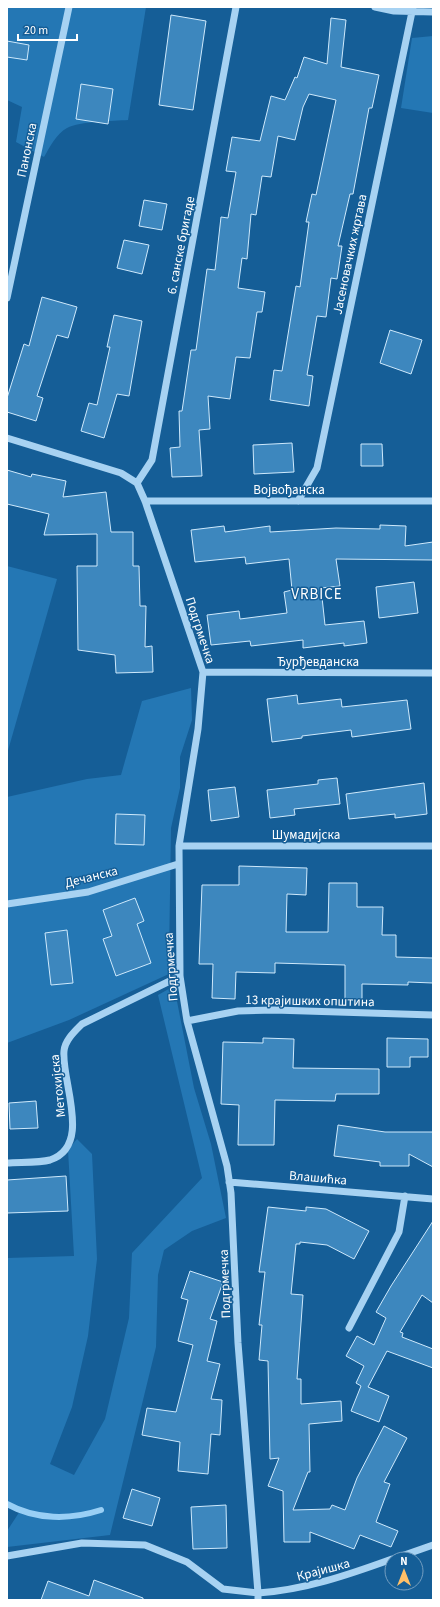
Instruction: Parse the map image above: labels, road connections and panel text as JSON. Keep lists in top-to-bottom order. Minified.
{"streets":{"street":["Панонска","6. санске бригаде","Јасеновачких жртава","Војвођанска","Подгрмечка","Ђурђевданска","Шумадијска","Дечанска","13 крајишких општина","Метохијска","Влашићка","Крајишка"]},"crossings":[["6. санске бригаде","Подгрмечка"],["Јасеновачких жртава","Војвођанска"],["Војвођанска","Подгрмечка"],["Подгрмечка","Ђурђевданска"],["Подгрмечка","Шумадијска"],["Подгрмечка","Дечанска"],["Подгрмечка","13 крајишких општина"],["Подгрмечка","Метохијска"],["Подгрмечка","Влашићка"],["Подгрмечка","Крајишка"]],"districts":["VRBICE"],"scale_bar":"20 m","north":"top"}
